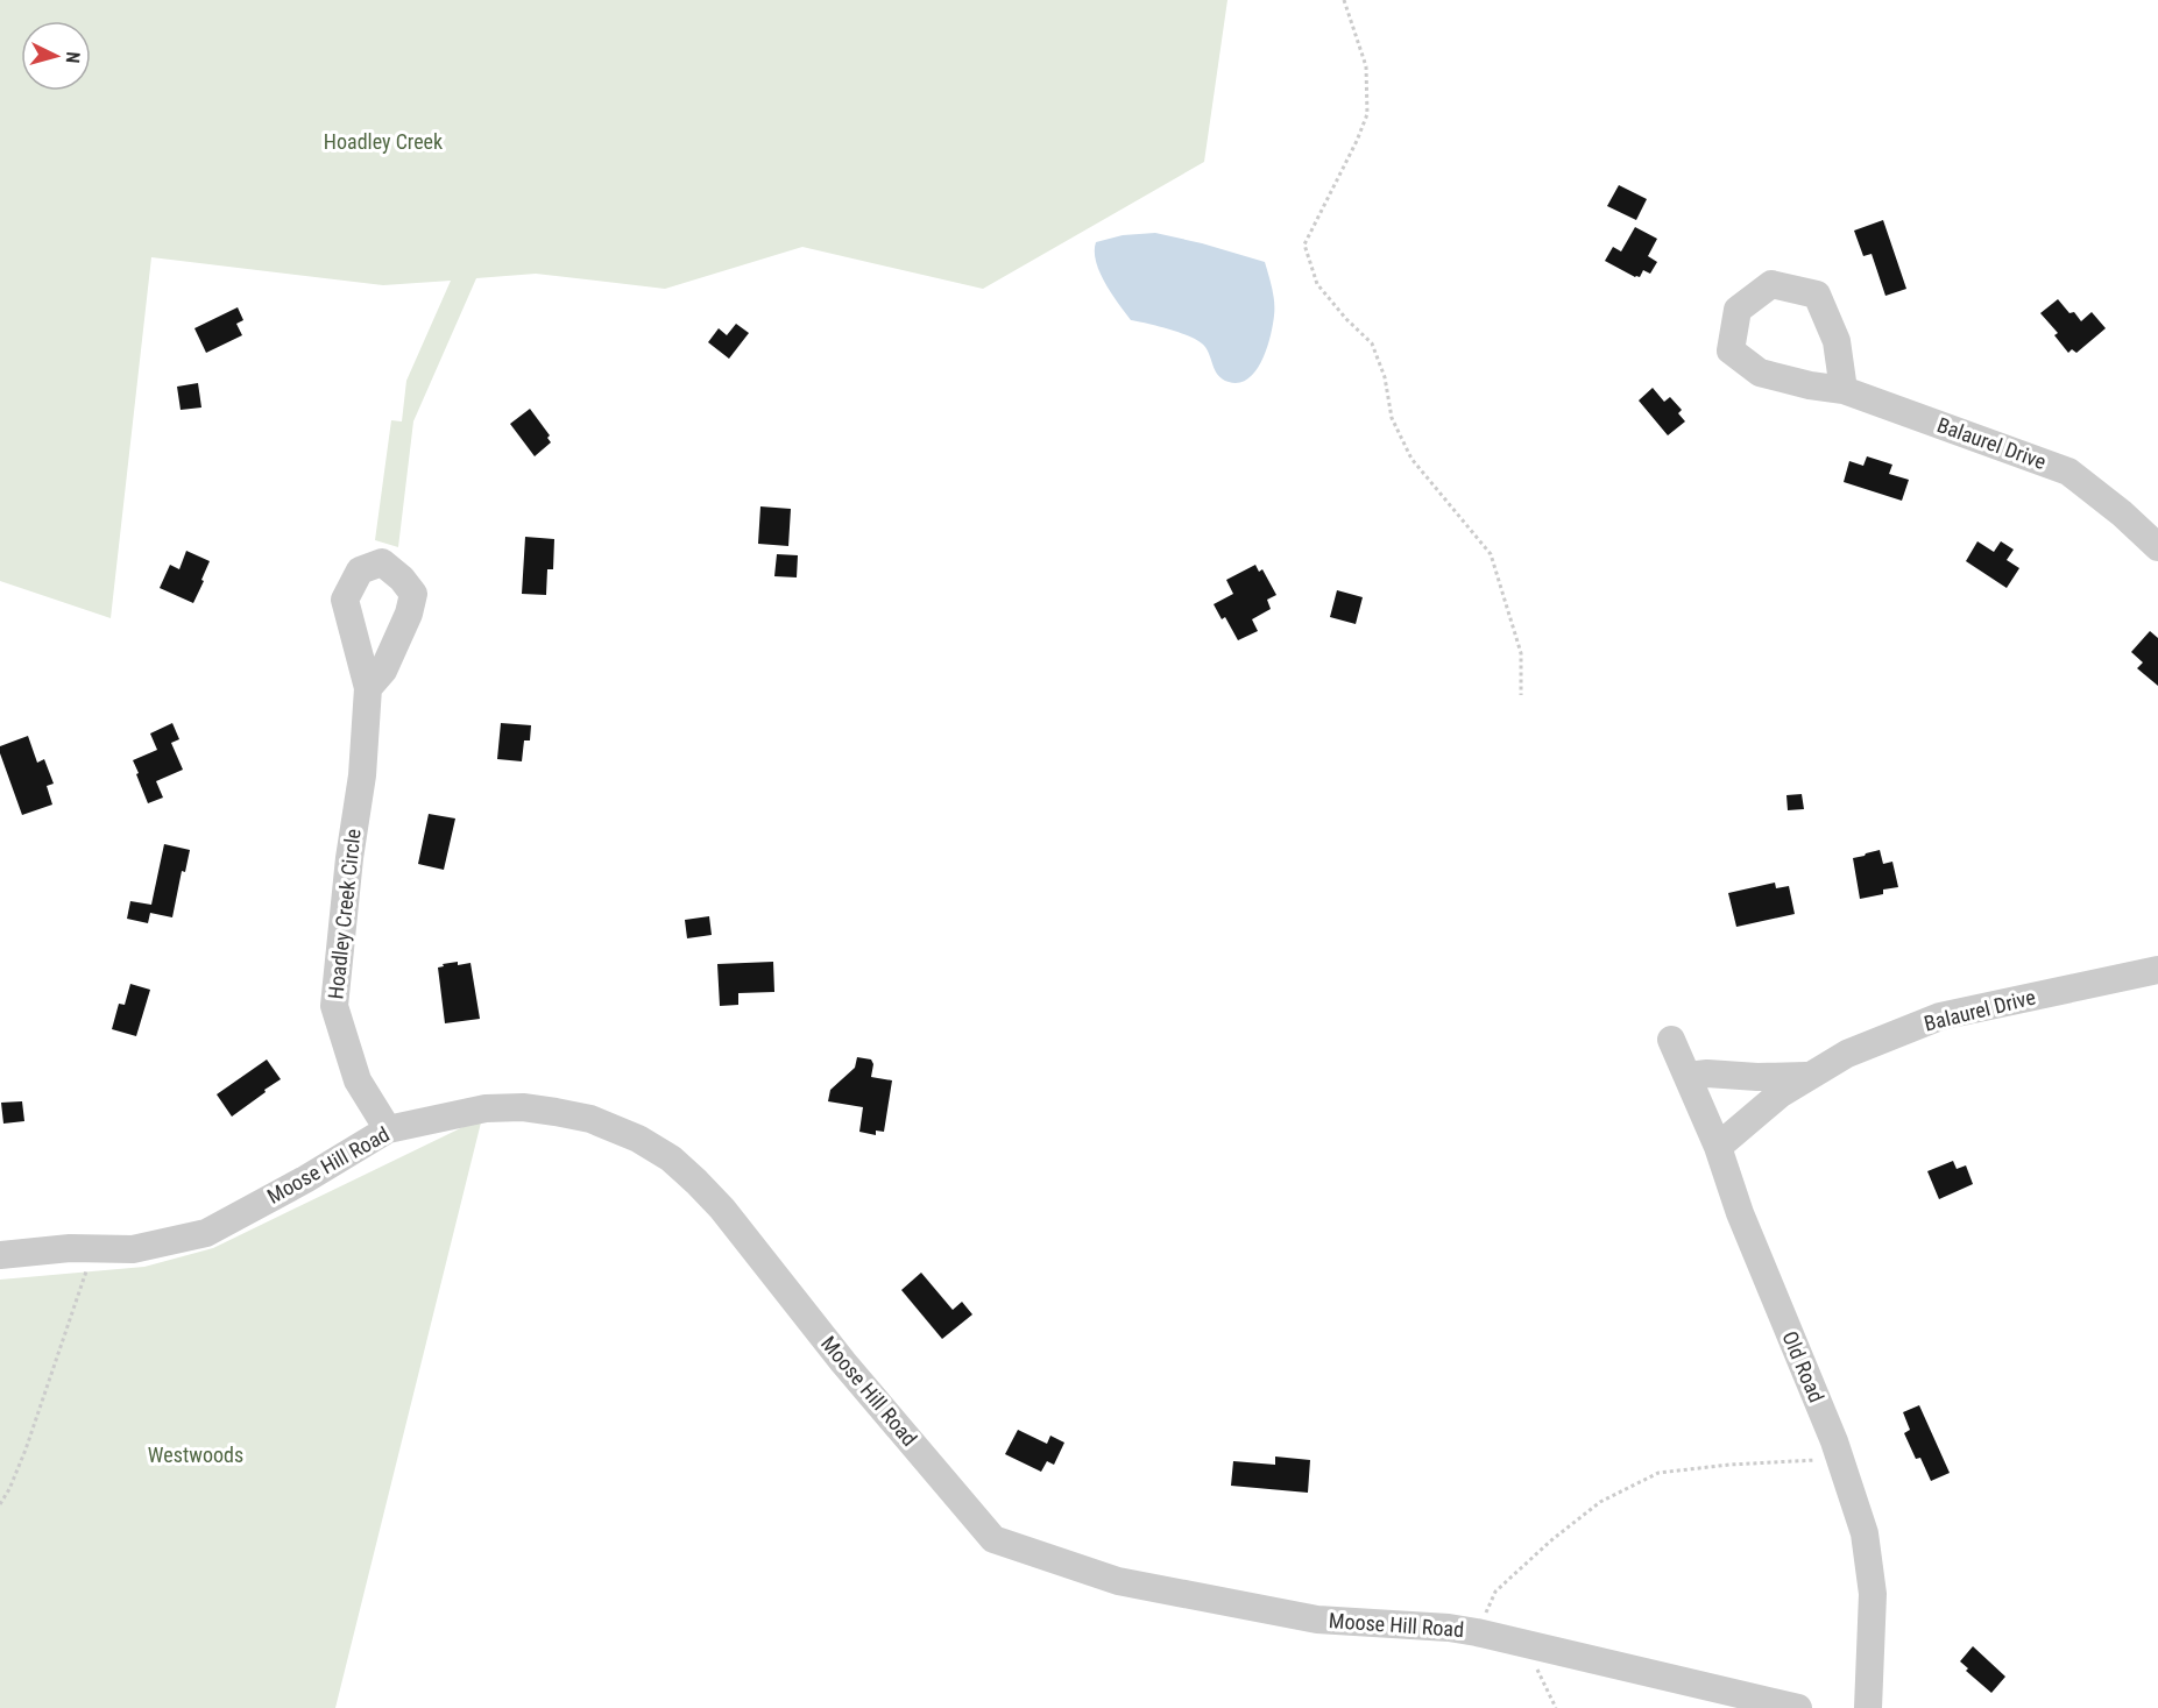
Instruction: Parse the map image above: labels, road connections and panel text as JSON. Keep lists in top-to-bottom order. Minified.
{"streets":{"street":["Balaurel Drive","Hoadley Creek Circle","Moose Hill Road","Old Road"]},"crossings":[["Balaurel Drive","Old Road"],["Hoadley Creek Circle","Moose Hill Road"]],"parks":["Hoadley Creek","Westwoods"],"north":"right"}
